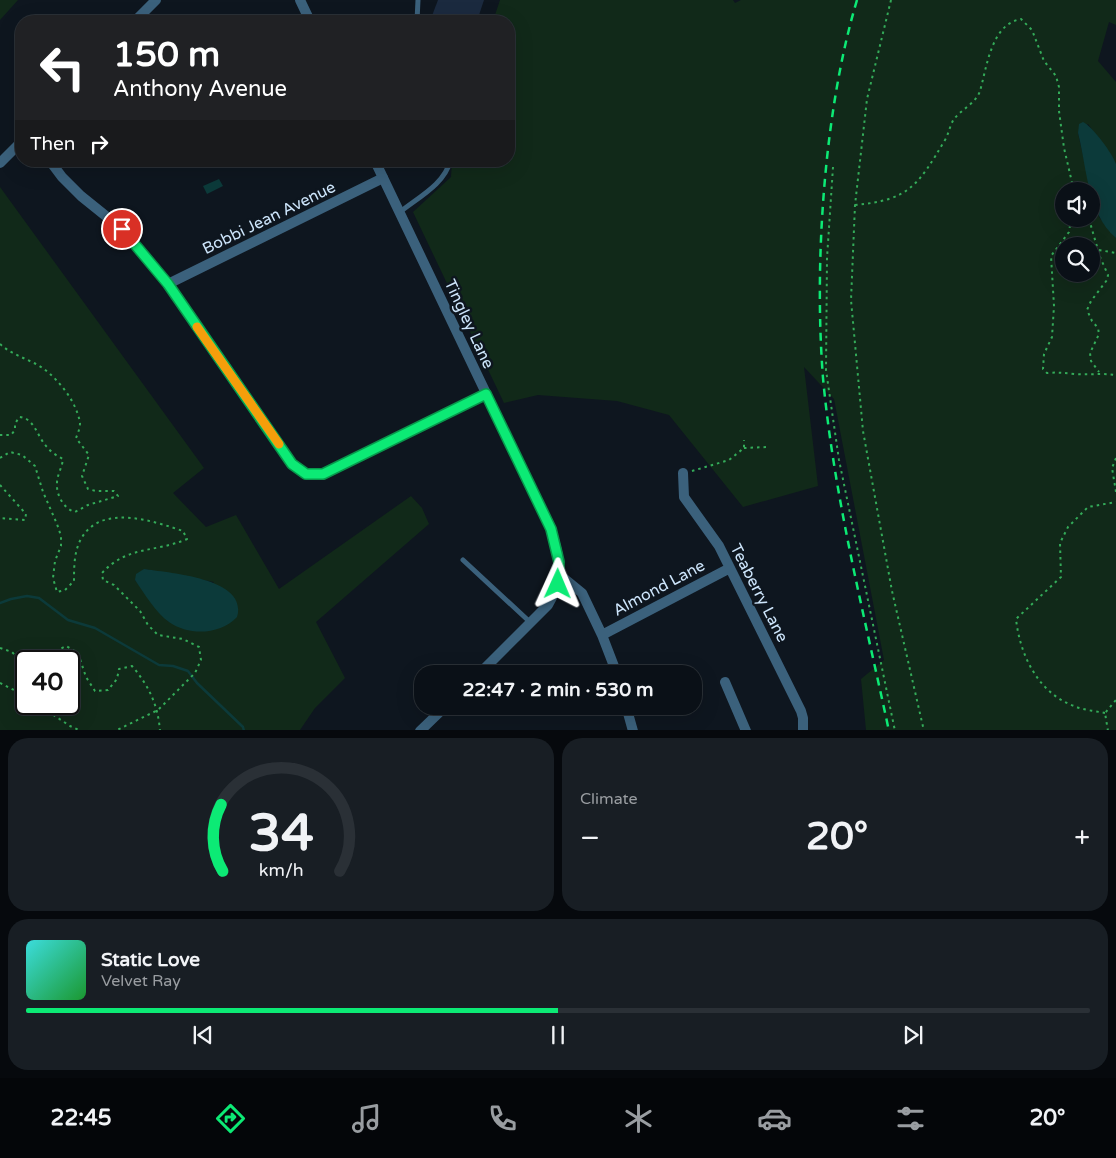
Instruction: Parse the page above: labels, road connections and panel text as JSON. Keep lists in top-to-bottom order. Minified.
{"streets":{"street":["Bobbi Jean Avenue","Tingley Lane","Almond Lane","Teaberry Lane"]},"crossings":[["Bobbi Jean Avenue","Tingley Lane"],["Almond Lane","Teaberry Lane"]],"page":{"turn":["150 m","Anthony Avenue"],"then":"Then","limit":"40","trip":"22:47 · 2 min · 530 m","tile":"Climate","heat":["−","20°","+"],"song":["Static Love","Velvet Ray"],"tabs":["22:45","20°"],"gauge":["34","km/h"]}}
